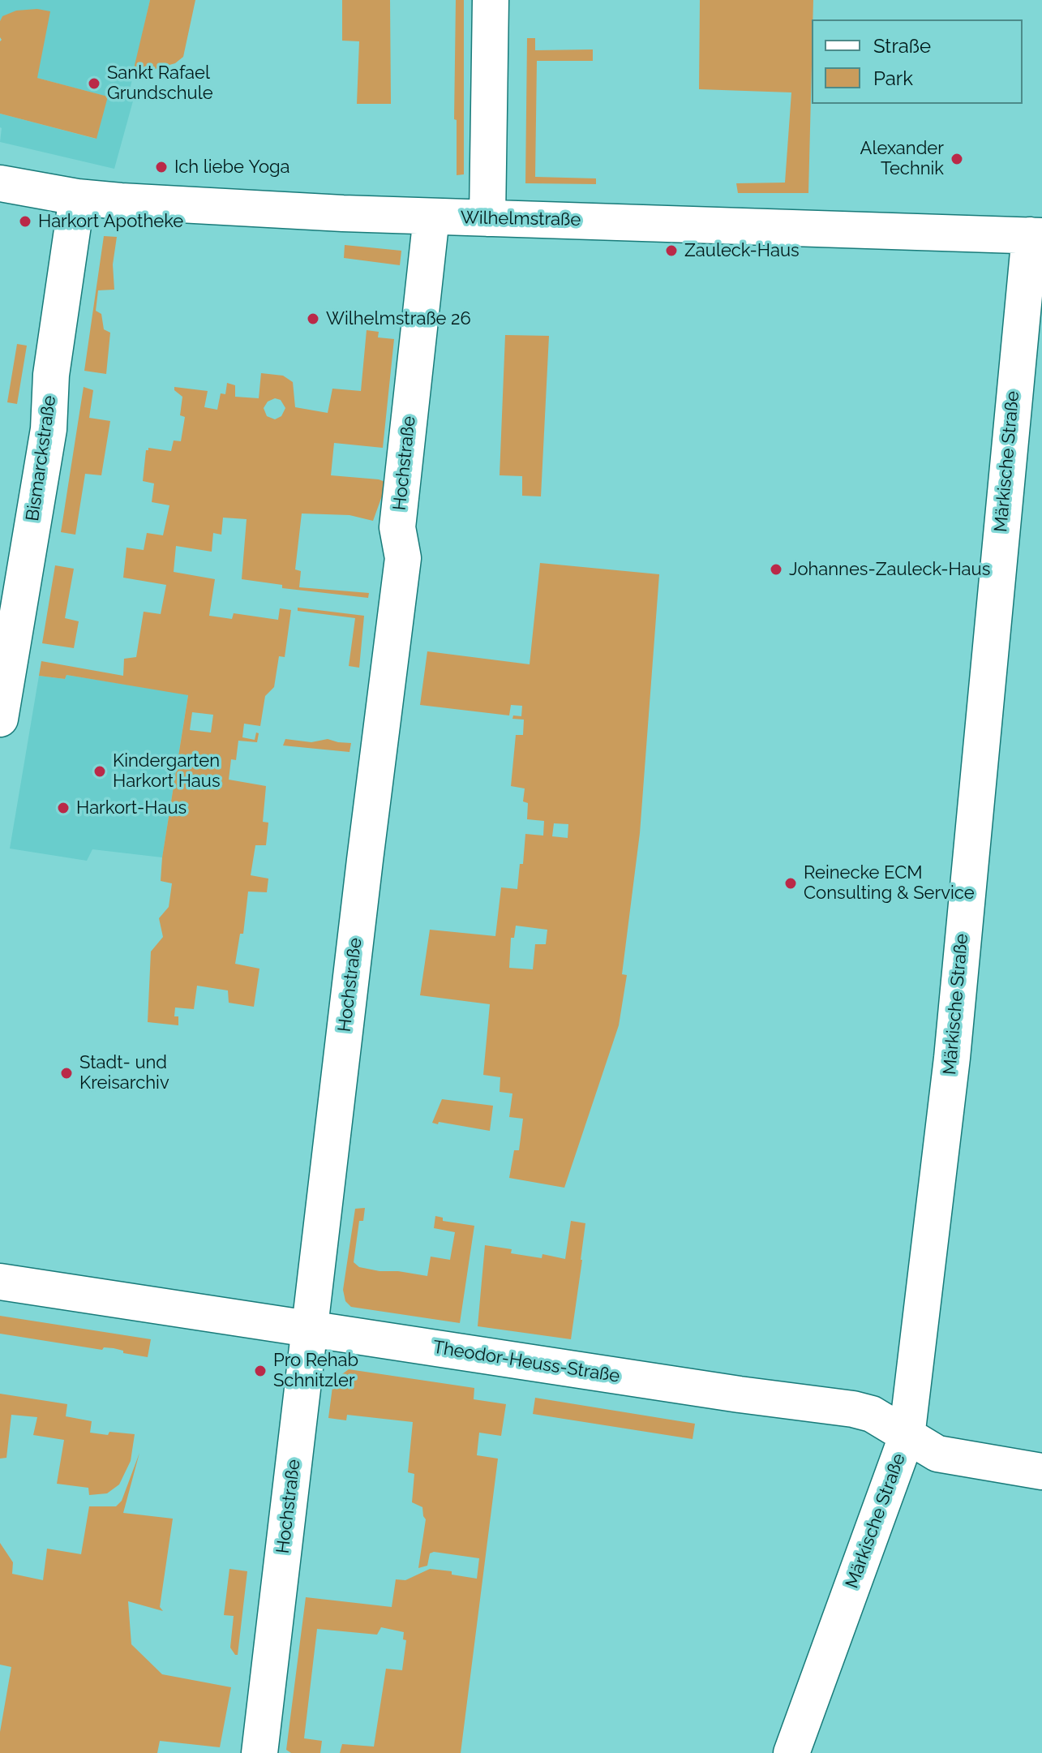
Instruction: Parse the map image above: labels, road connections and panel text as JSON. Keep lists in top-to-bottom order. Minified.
{"streets":{"street":["Wilhelmstraße","Bismarckstraße","Märkische Straße","Hochstraße","Theodor-Heuss-Straße"]},"crossings":[["Wilhelmstraße","Bismarckstraße"],["Wilhelmstraße","Märkische Straße"],["Wilhelmstraße","Hochstraße"],["Märkische Straße","Theodor-Heuss-Straße"],["Hochstraße","Theodor-Heuss-Straße"]],"places":["Sankt Rafael Grundschule","Alexander Technik","Ich liebe Yoga","Harkort Apotheke","Zauleck-Haus","Wilhelmstraße 26","Johannes-Zauleck-Haus","Kindergarten Harkort Haus","Harkort-Haus","Reinecke ECM Consulting & Service","Stadt- und Kreisarchiv","Pro Rehab Schnitzler"],"legend":["Straße","Park"]}
